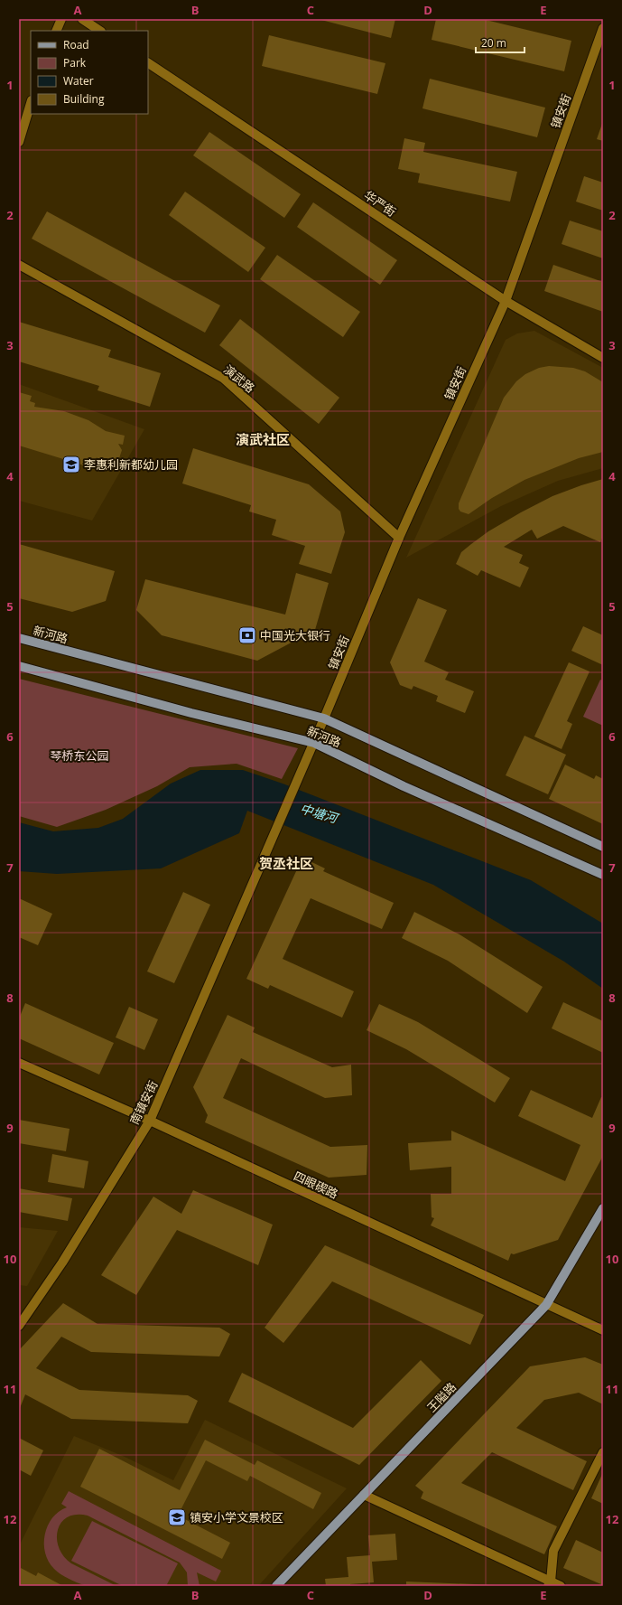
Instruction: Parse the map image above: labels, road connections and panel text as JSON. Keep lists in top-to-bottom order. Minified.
{"streets":{"main road":["新河路","王隘路"],"street":["镇安街","华严街","演武路","南镇安街","四眼碶路"]},"crossings":[["镇安街","华严街"],["镇安街","演武路"],["镇安街","新河路"],["镇安街","南镇安街"],["新河路","南镇安街"],["南镇安街","四眼碶路"],["四眼碶路","王隘路"]],"districts":["演武社区","贺丞社区"],"water":["中塘河"],"parks":["琴桥东公园"],"places":{"school or university":["李惠利新都幼儿园","镇安小学文景校区"],"bank":["中国光大银行"]},"legend":["Road","Park","Water","Building"],"scale_bar":"20 m","grid":{"columns":["A","B","C","D","E"],"rows":["1","2","3","4","5","6","7","8","9","10","11","12"]}}
